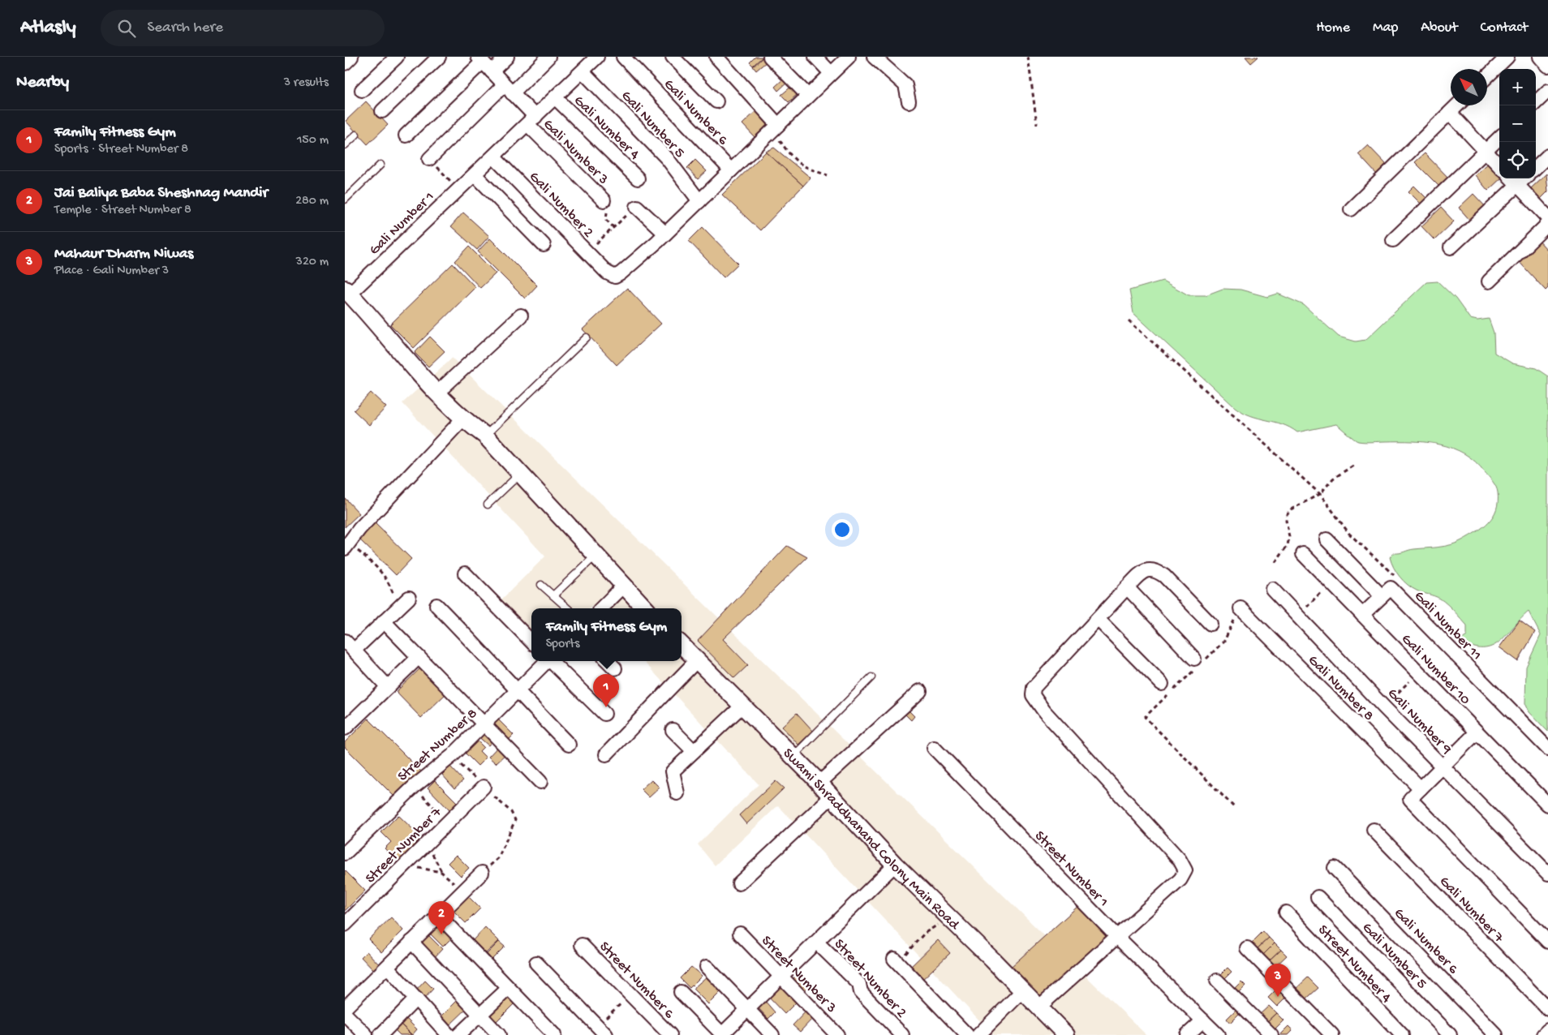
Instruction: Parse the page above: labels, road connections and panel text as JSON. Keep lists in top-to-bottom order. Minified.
{"streets":{"street":["Gali Number 6","Gali Number 5","Gali Number 4","Gali Number 3","Gali Number 2","Gali Number 1","Gali Number 11","Gali Number 10","Gali Number 8","Gali Number 9","Street Number 8","Swami Shraddhanand Colony Main Road","Street Number 7","Street Number 1","Gali Number 7","Street Number 4","Street Number 3","Street Number 2","Street Number 6"]},"crossings":[["Gali Number 5","Gali Number 1"],["Gali Number 4","Gali Number 1"],["Gali Number 3","Gali Number 1"],["Gali Number 2","Gali Number 1"]],"north":"top left","page":{"header":"Atlasly","search":"Search here","nav":["Home","Map","About","Contact"],"heading":["Nearby","3 results"],"map_buttons":["+","−"],"list":[{"mark":"1","name":"Family Fitness Gym","note":"Sports · Street Number 8","value":"150 m"},{"mark":"2","name":"Jai Baliya Baba Sheshnag Mandir","note":"Temple · Street Number 8","value":"280 m"},{"mark":"3","name":"Mahaur Dharm Niwas","note":"Place · Gali Number 3","value":"320 m"}],"popup":["Family Fitness Gym","Sports"],"pins":["1","2","3"]}}
